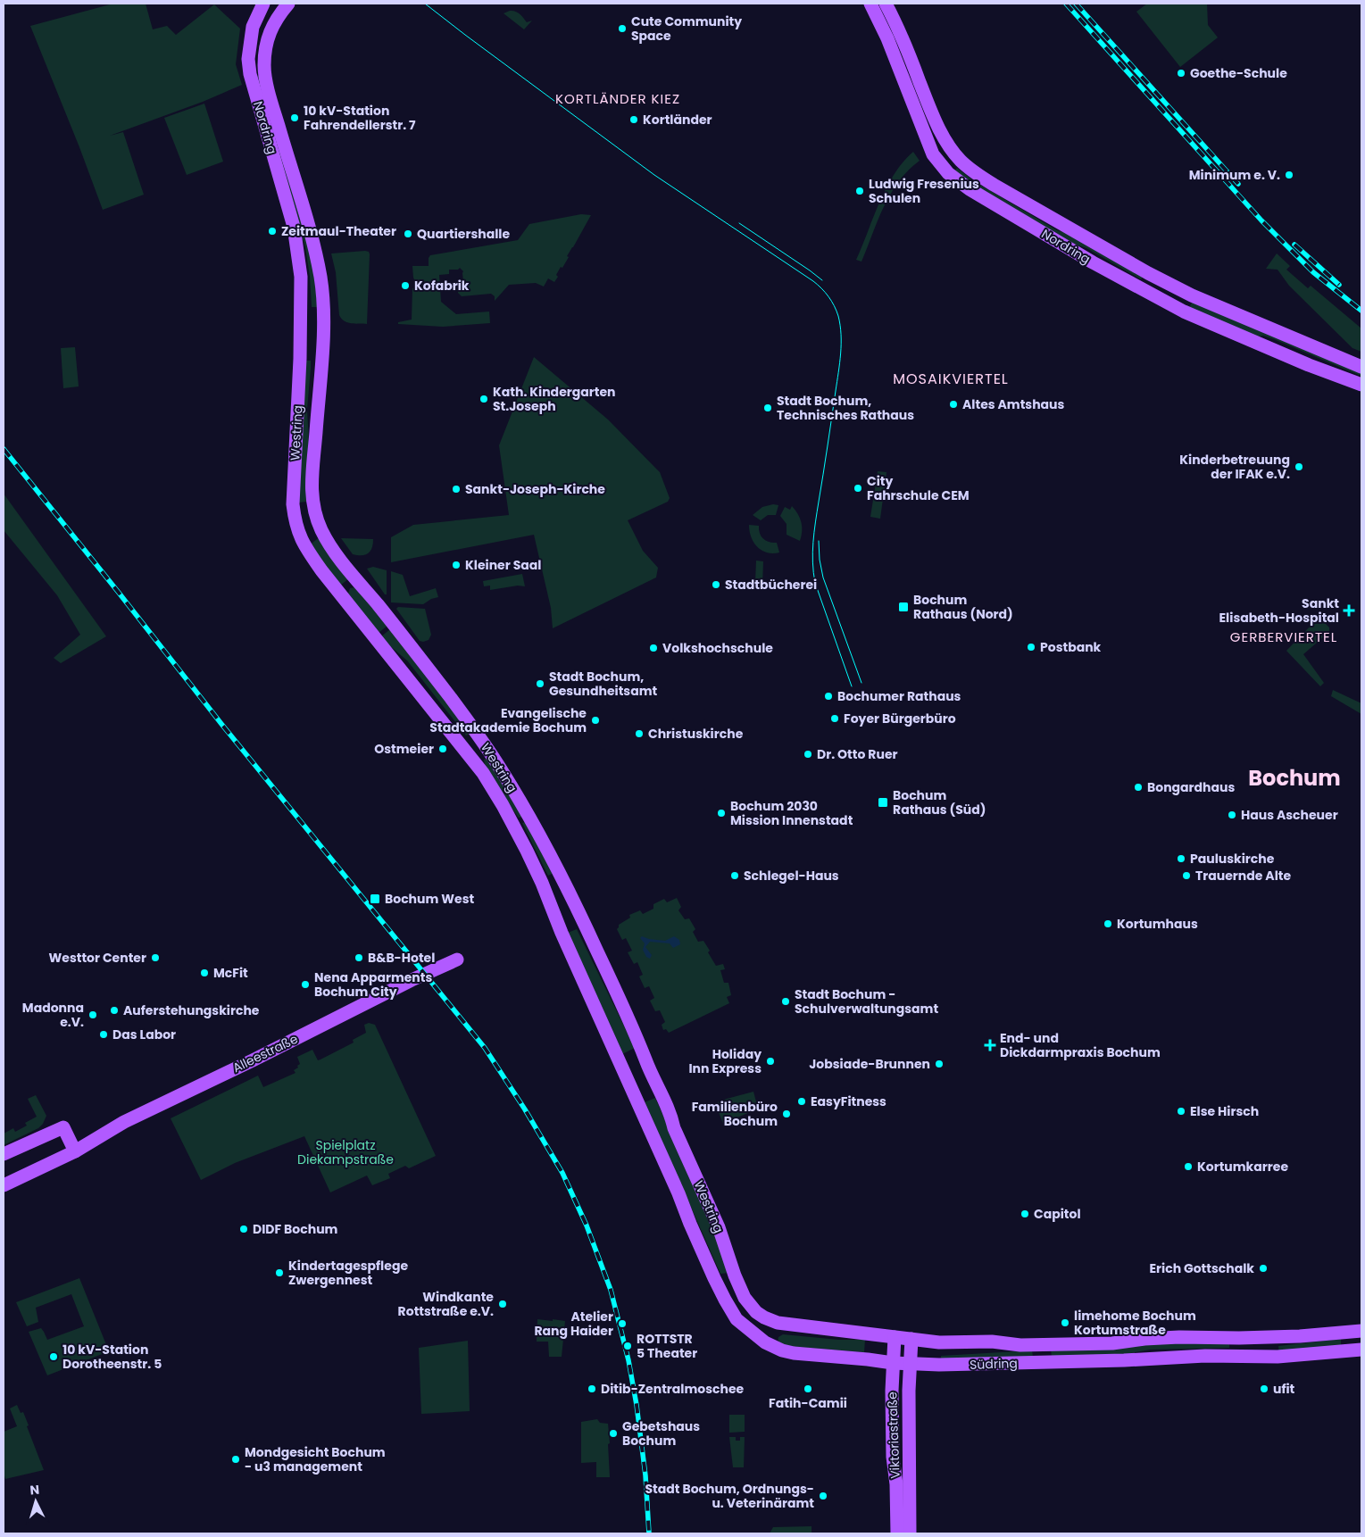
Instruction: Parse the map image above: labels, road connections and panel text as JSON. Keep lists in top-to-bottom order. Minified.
{"streets":{"main road":["Nordring","Westring","Alleestraße","Südring","Viktoriastraße"]},"crossings":[["Nordring","Westring"],["Westring","Südring"],["Südring","Viktoriastraße"]],"districts":["KORTLÄNDER KIEZ","MOSAIKVIERTEL","GERBERVIERTEL","Bochum"],"parks":["Spielplatz Diekampstraße"],"places":{"other":["Cute Community Space","Goethe-Schule","10 kV-Station Fahrendellerstr. 7","Kortländer","Minimum e. V.","Ludwig Fresenius Schulen","Zeitmaul-Theater","Quartiershalle","Kofabrik","Kath. Kindergarten St.Joseph","Altes Amtshaus","Stadt Bochum, Technisches Rathaus","Kinderbetreuung der IFAK e.V.","City Fahrschule CEM","Sankt-Joseph-Kirche","Kleiner Saal","Stadtbücherei","Postbank","Volkshochschule","Stadt Bochum, Gesundheitsamt","Bochumer Rathaus","Foyer Bürgerbüro","Evangelische Stadtakademie Bochum","Christuskirche","Ostmeier","Dr. Otto Ruer","Bongardhaus","Bochum 2030 Mission Innenstadt","Haus Ascheuer","Pauluskirche","Schlegel-Haus","Trauernde Alte","Kortumhaus","Westtor Center","B&B-Hotel","McFit","Nena Apparments Bochum City","Stadt Bochum - Schulverwaltungsamt","Auferstehungskirche","Madonna e.V.","Das Labor","Holiday Inn Express","Jobsiade-Brunnen","EasyFitness","Else Hirsch","Familienbüro Bochum","Kortumkarree","Capitol","DIDF Bochum","Erich Gottschalk","Kindertagespflege Zwergennest","Windkante Rottstraße e.V.","limehome Bochum Kortumstraße","Atelier Rang Haider","ROTTSTR 5 Theater","10 kV-Station Dorotheenstr. 5","Ditib-Zentralmoschee","Fatih-Camii","ufit","Gebetshaus Bochum","Mondgesicht Bochum - u3 management","Stadt Bochum, Ordnungs- u. Veterinäramt"],"transit":["Bochum Rathaus (Nord)","Bochum Rathaus (Süd)","Bochum West"],"health":["Sankt Elisabeth-Hospital","End- und Dickdarmpraxis Bochum"]},"north":"top"}
